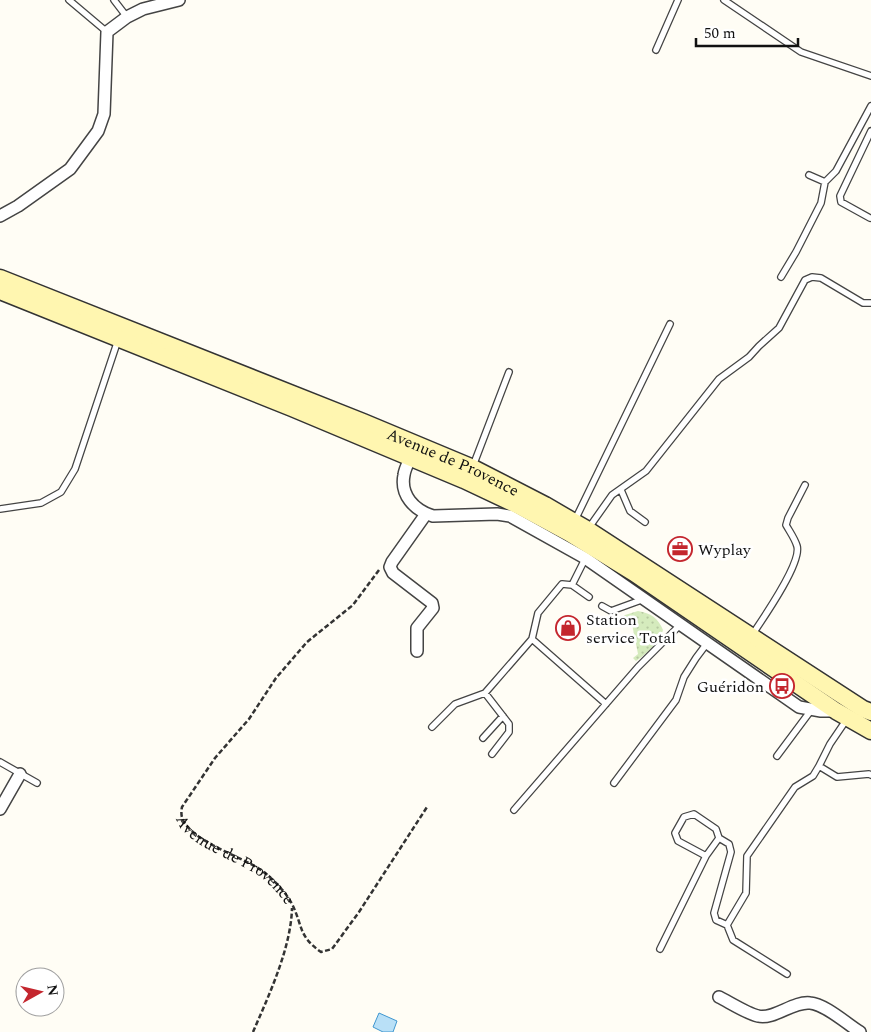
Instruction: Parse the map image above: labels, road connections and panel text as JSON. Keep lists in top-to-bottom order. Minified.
{"streets":{"main road":["Avenue de Provence"]},"places":{"office":["Wyplay"],"shop":["Station service Total"],"bus stop":["Guéridon"]},"scale_bar":"50 m","north":"right"}
